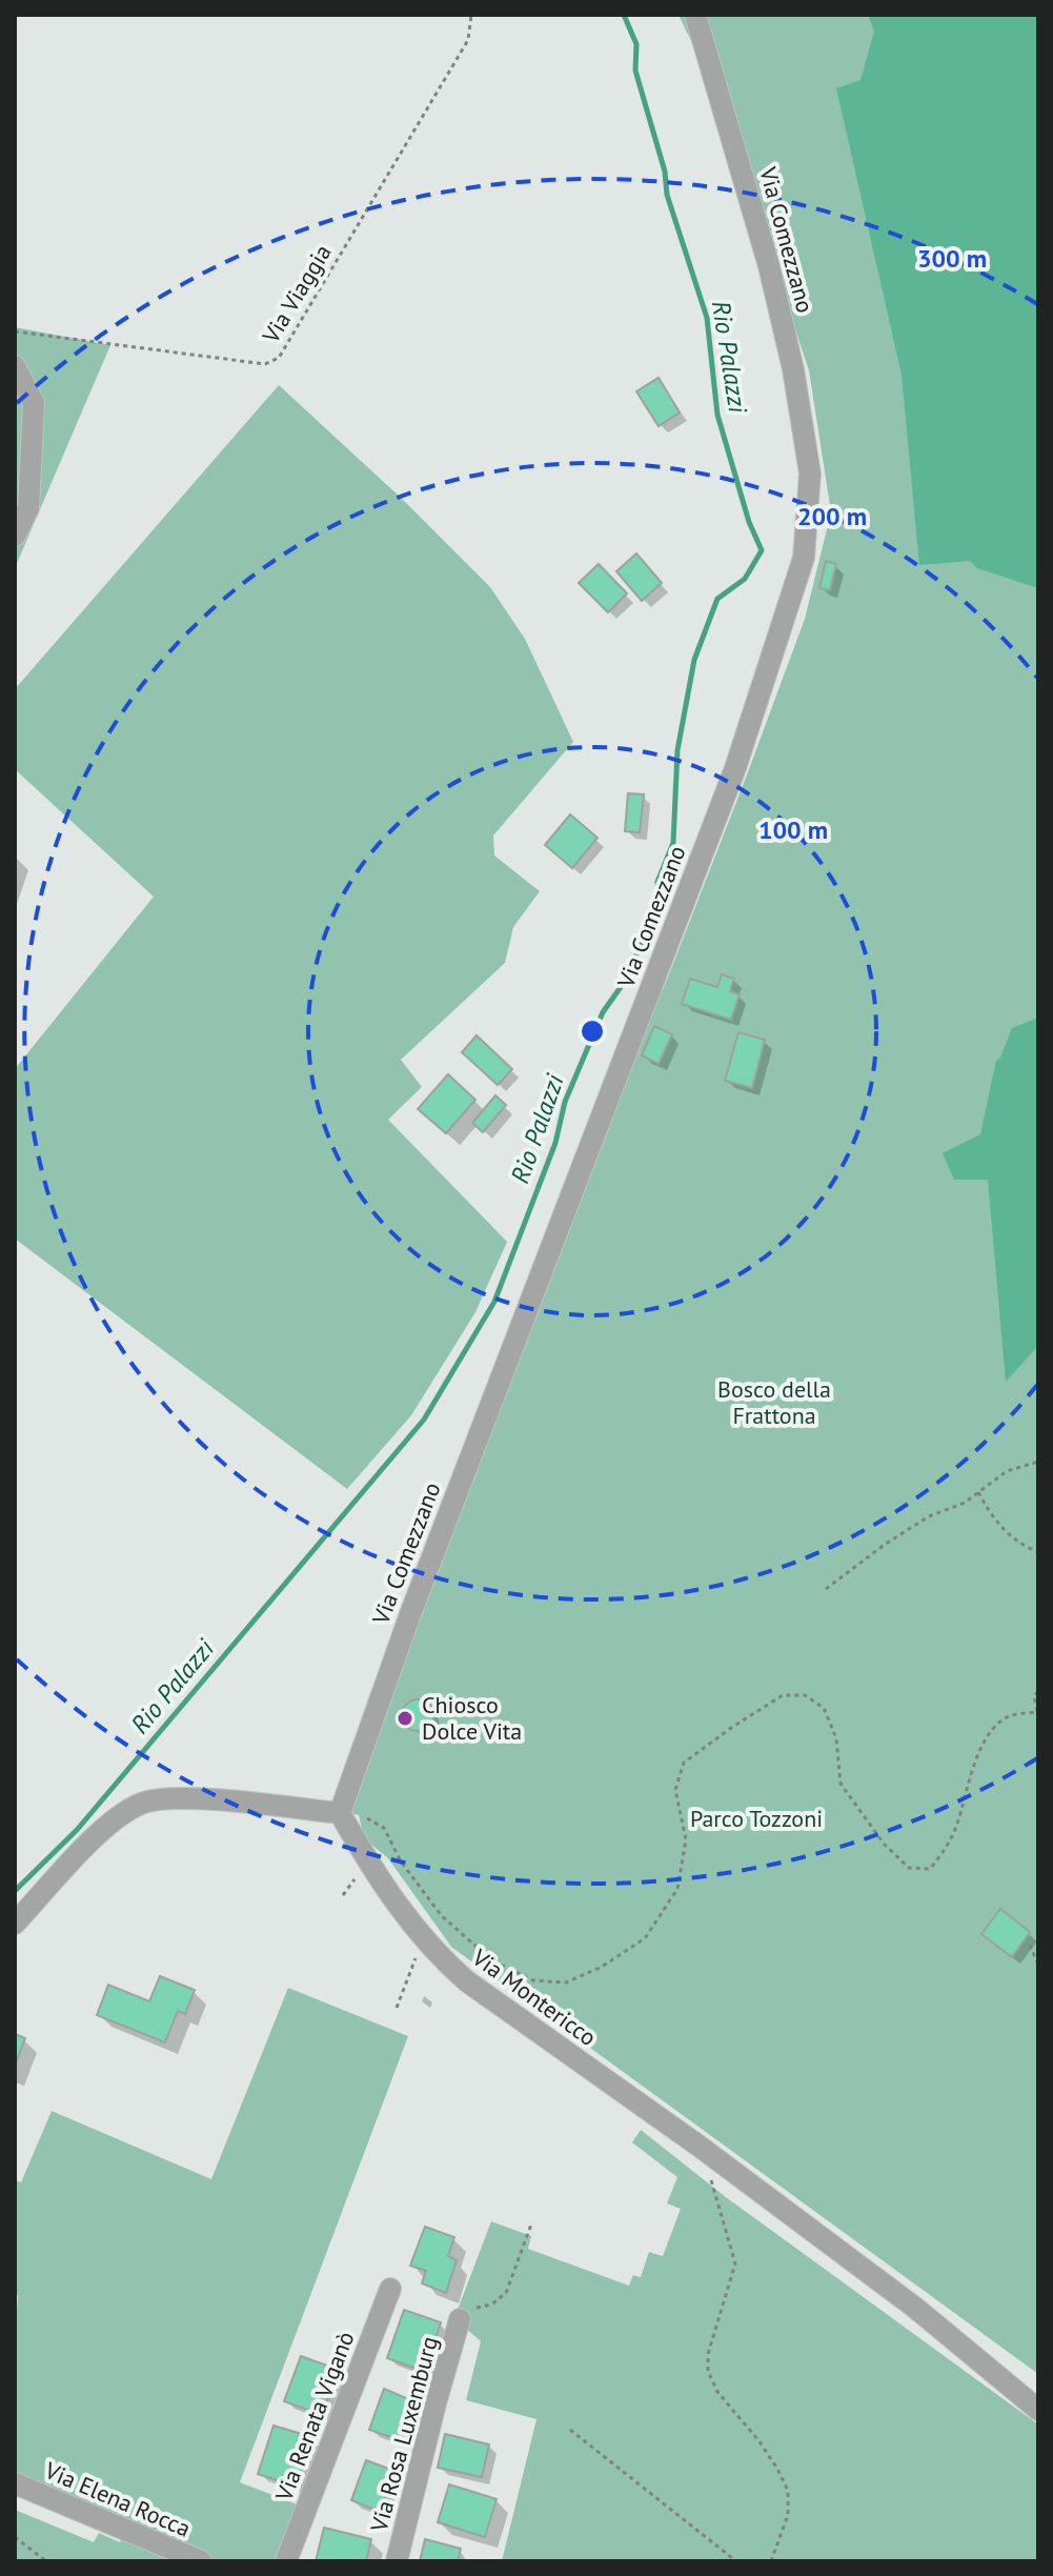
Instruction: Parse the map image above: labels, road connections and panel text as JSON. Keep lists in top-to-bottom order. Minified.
{"streets":{"street":["Via Comezzano","Via Montericco","Via Renata Viganò","Via Rosa Luxemburg","Via Elena Rocca"],"path":["Via Viaggia"]},"crossings":[["Via Comezzano","Via Montericco"]],"water":["Rio Palazzi"],"parks":["Bosco della Frattona","Parco Tozzoni"],"places":["Chiosco Dolce Vita"],"rings":["300 m","200 m","100 m"]}
